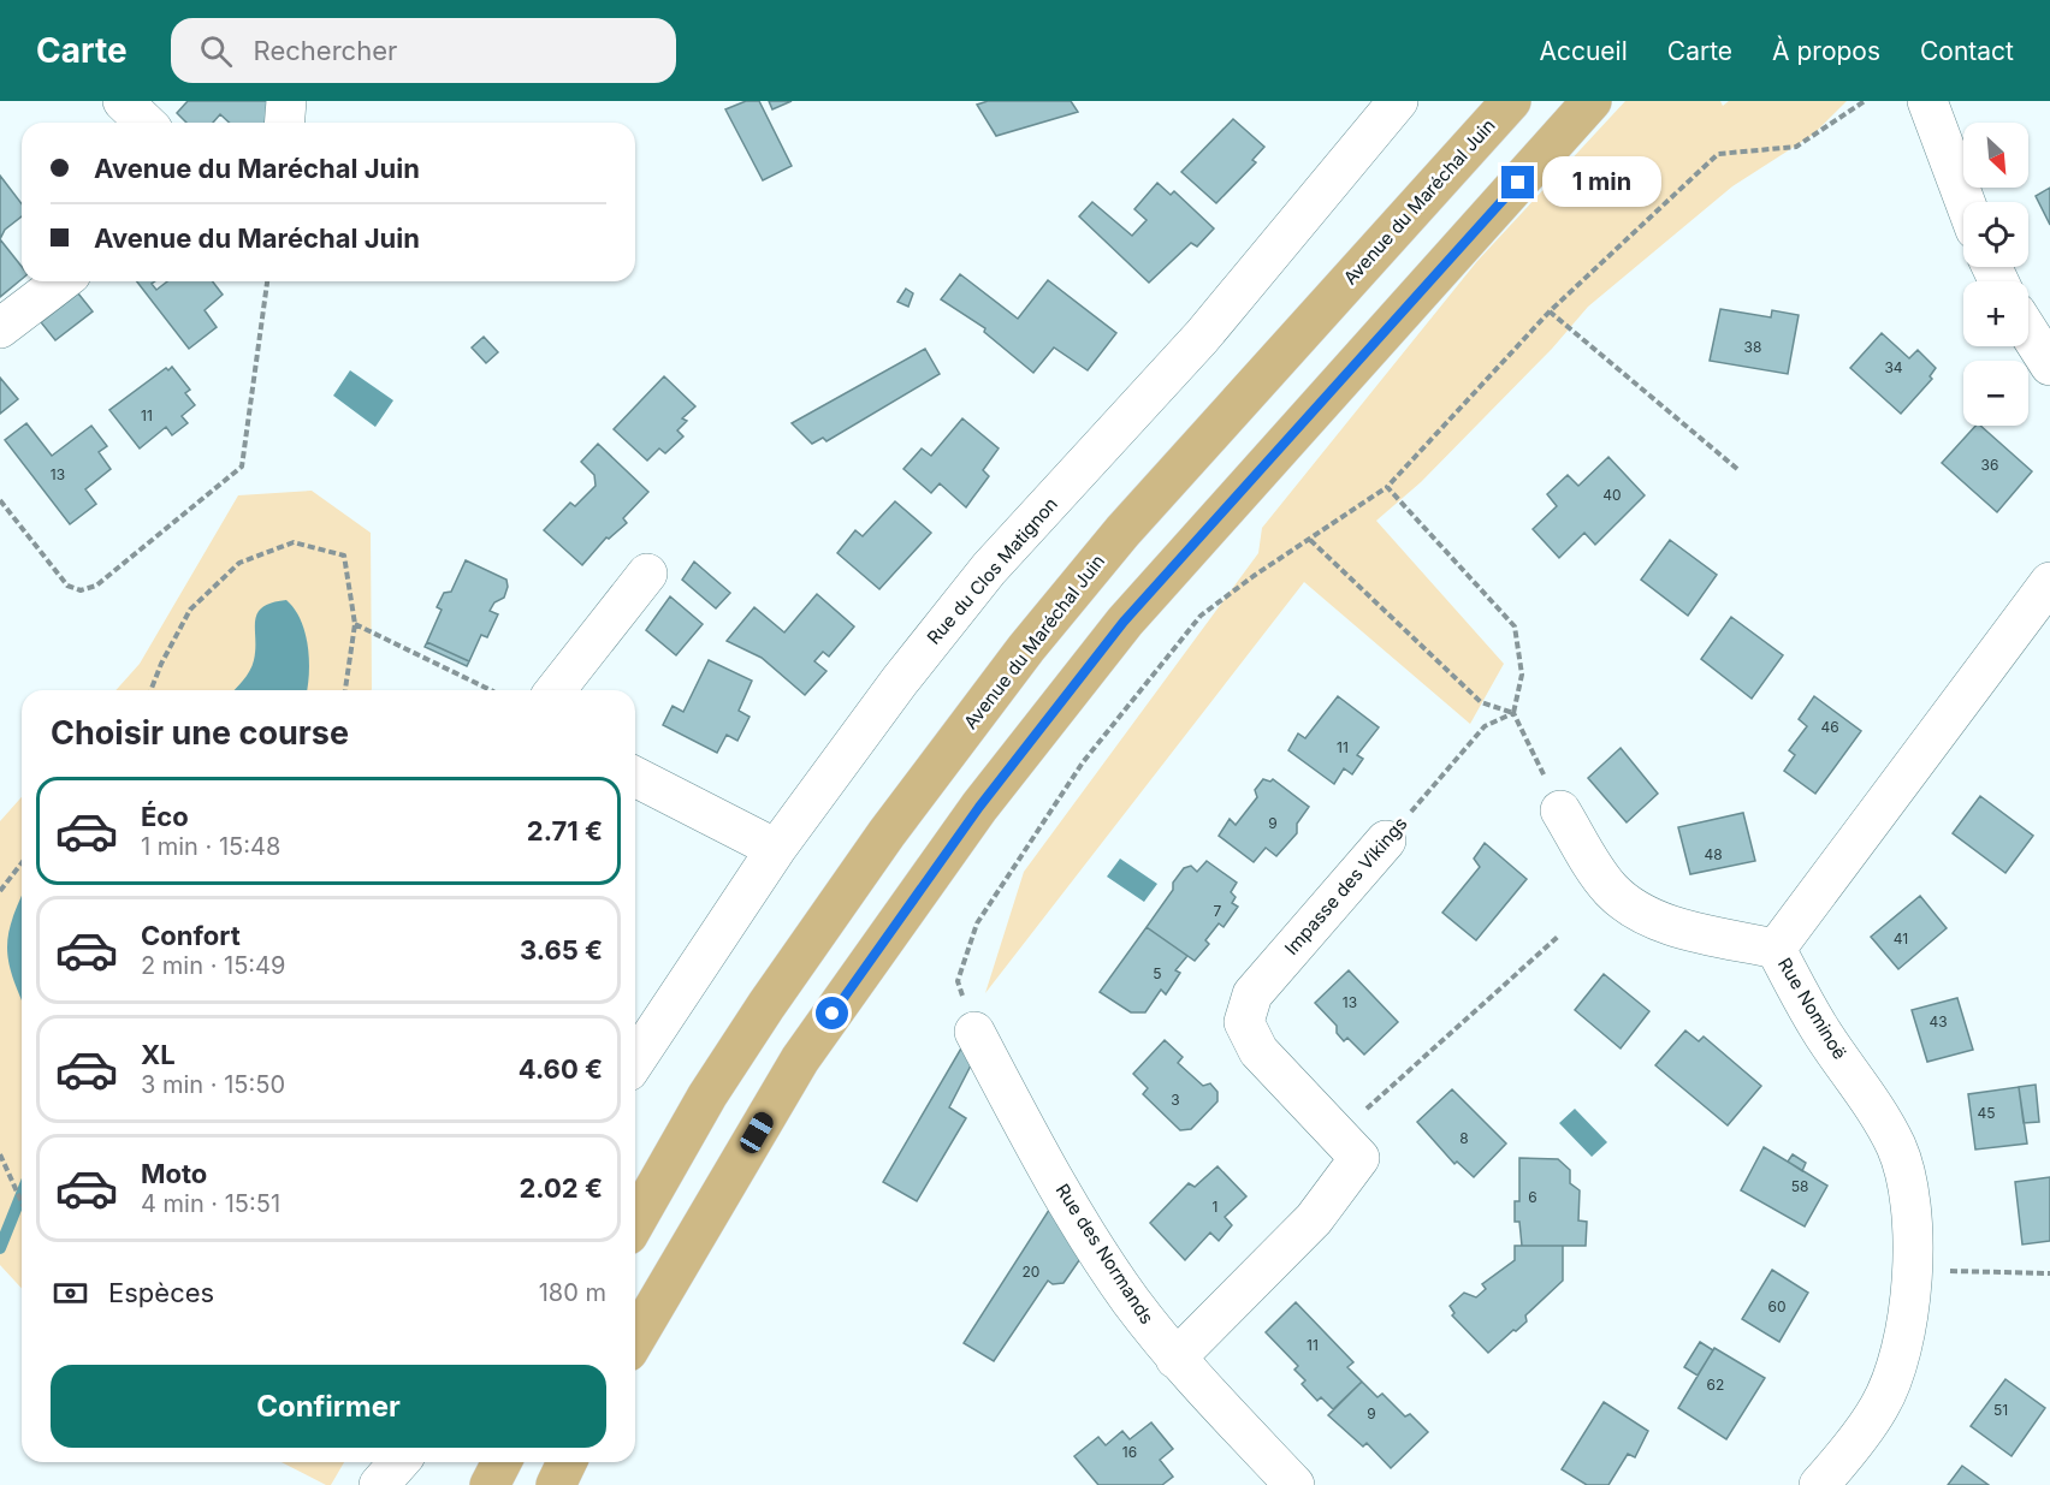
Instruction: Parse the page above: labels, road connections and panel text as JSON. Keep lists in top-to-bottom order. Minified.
{"streets":{"main road":["Avenue du Maréchal Juin"],"street":["Rue du Clos Matignon","Impasse des Vikings","Rue Nominoë","Rue des Normands"]},"crossings":[["Impasse des Vikings","Rue des Normands"]],"house_numbers":["38","34","11","36","13","40","46","11","9","48","7","41","5","13","43","3","45","8","58","6","1","20","60","11","62","51","9","16"],"north":"bottom right","page":{"header":"Carte","search":"Rechercher","nav":["Accueil","Carte","À propos","Contact"],"map_buttons":["+","−"],"banner":["Avenue du Maréchal Juin","Avenue du Maréchal Juin"],"bubble":"1 min","heading":"Choisir une course","list":[{"name":"Éco","note":"1 min · 15:48","value":"2.71 €"},{"name":"Confort","note":"2 min · 15:49","value":"3.65 €"},{"name":"XL","note":"3 min · 15:50","value":"4.60 €"},{"name":"Moto","note":"4 min · 15:51","value":"2.02 €"}],"pay":["Espèces","180 m"],"buttons":"Confirmer"}}
